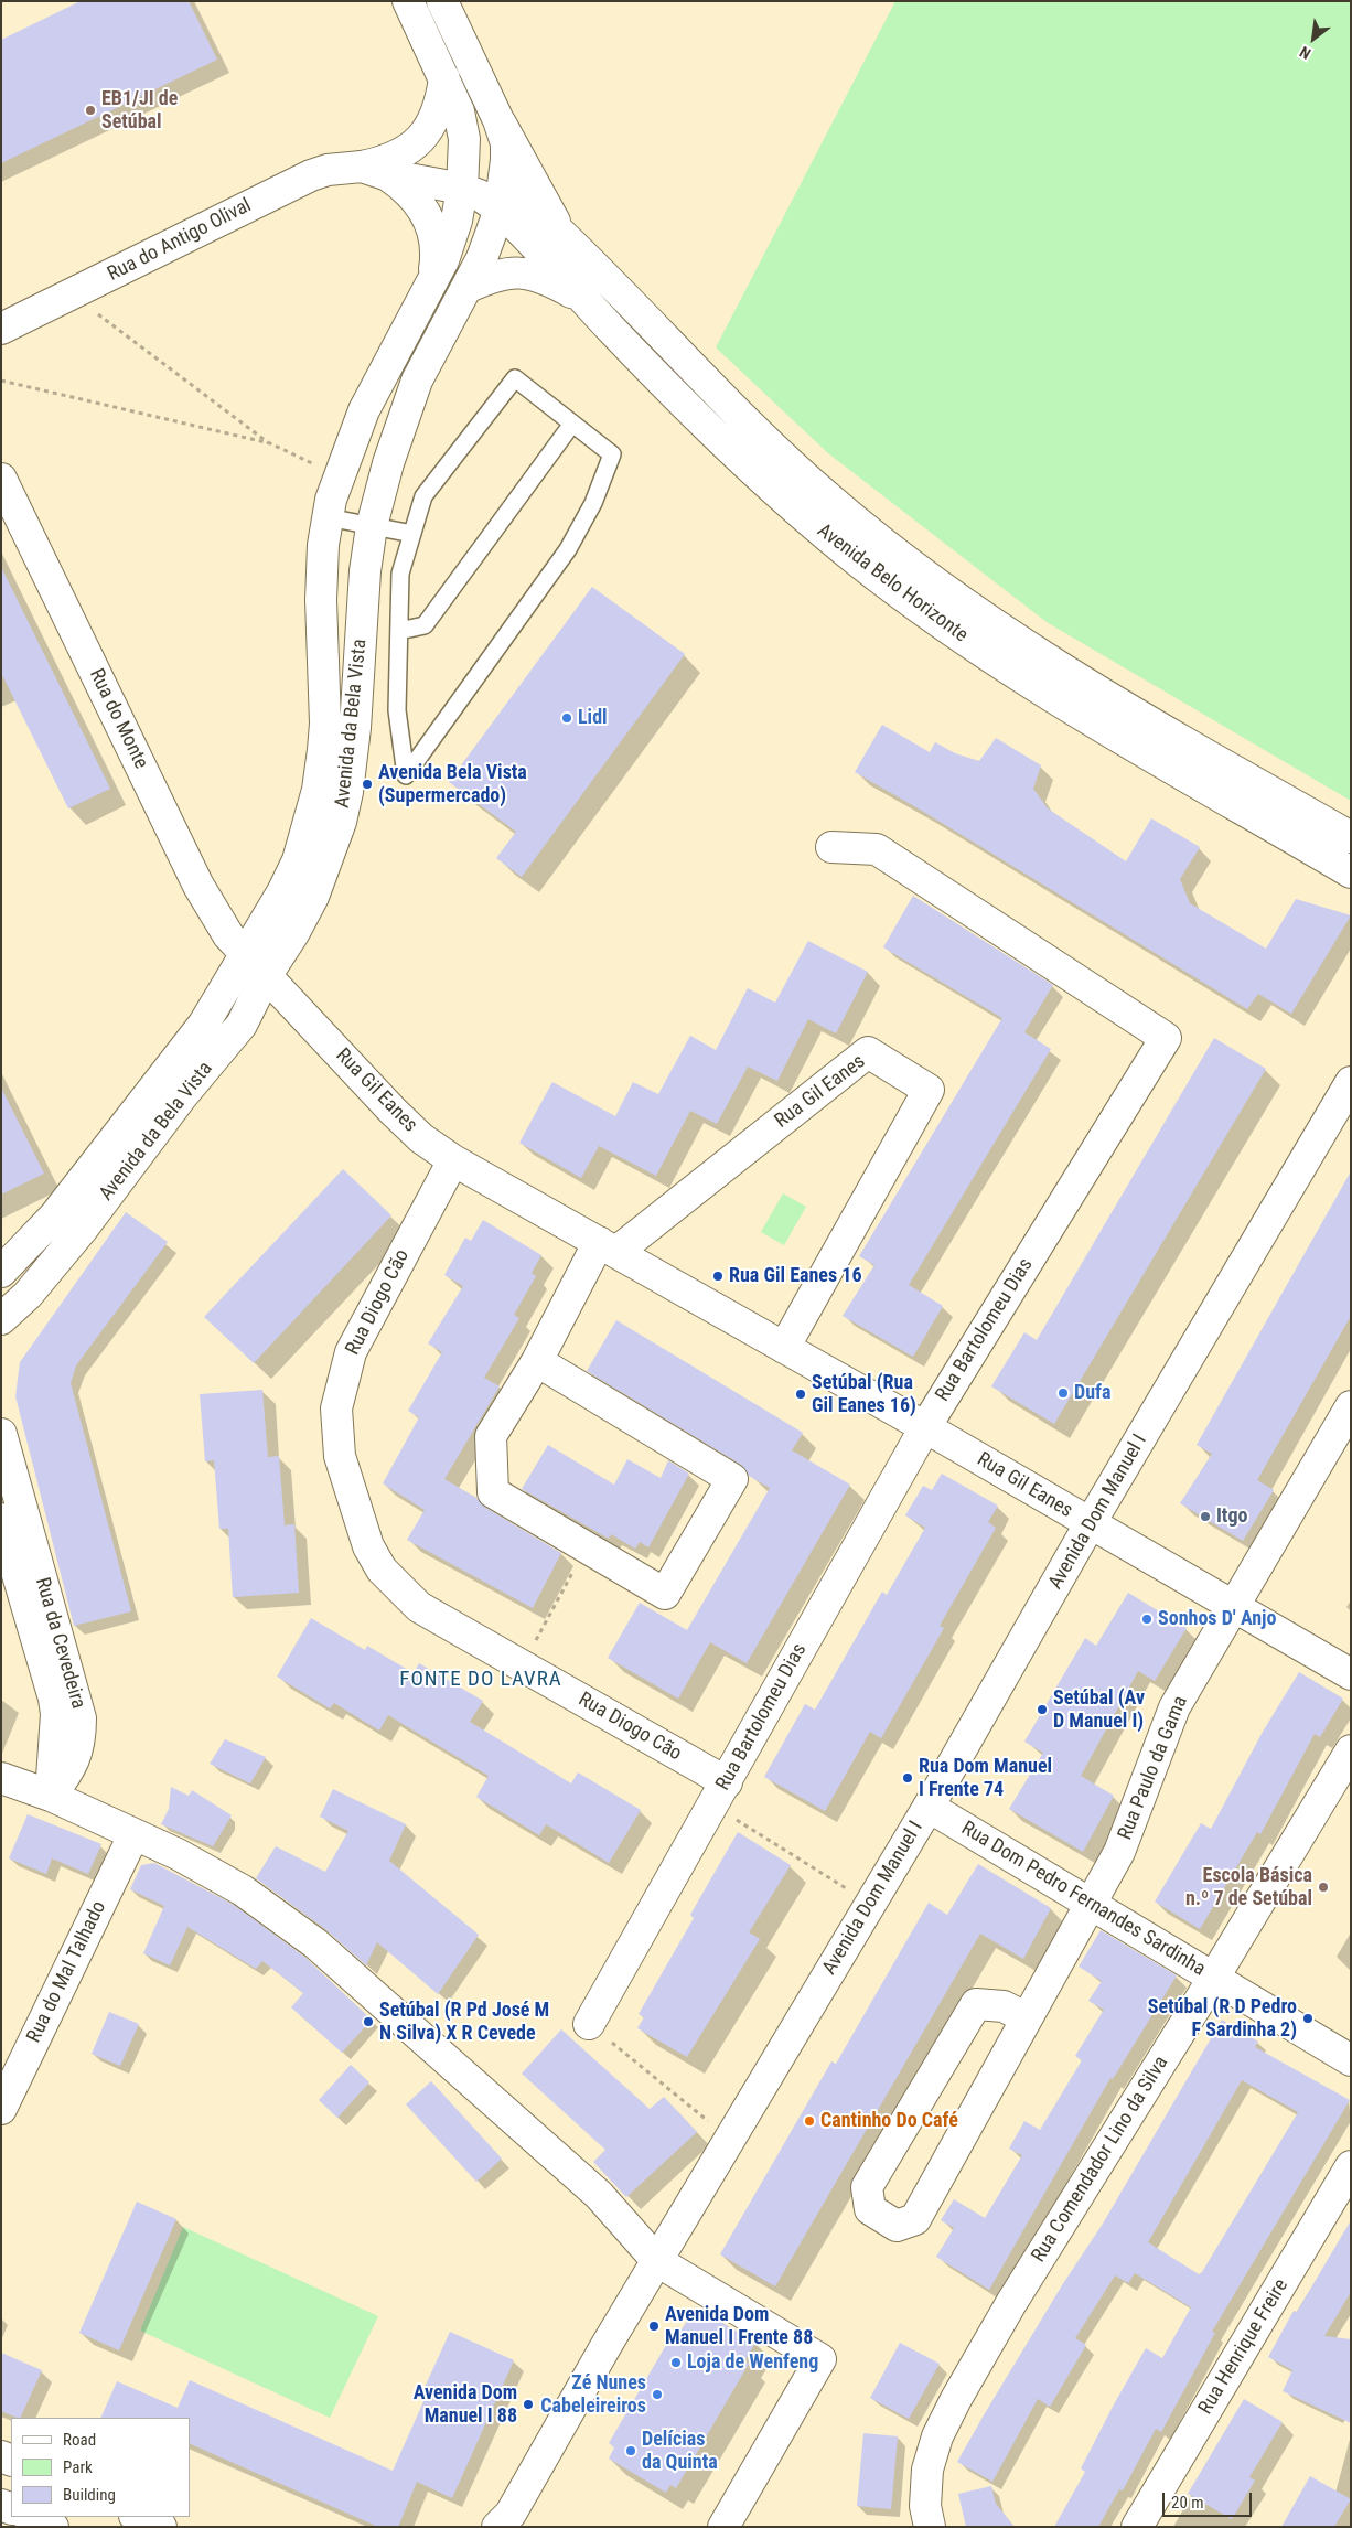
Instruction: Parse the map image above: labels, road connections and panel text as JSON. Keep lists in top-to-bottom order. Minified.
{"streets":{"street":["Rua do Antigo Olival","Avenida Belo Horizonte","Rua do Monte","Avenida da Bela Vista","Rua Gil Eanes","Rua Diogo Cão","Rua Bartolomeu Dias","Avenida Dom Manuel I","Rua da Cevedeira","Rua Paulo da Gama","Rua Dom Pedro Fernandes Sardinha","Rua do Mal Talhado","Rua Comendador Lino da Silva","Rua Henrique Freire"]},"crossings":[["Rua do Antigo Olival","Avenida Belo Horizonte"],["Avenida Belo Horizonte","Avenida da Bela Vista"],["Rua do Monte","Avenida da Bela Vista"],["Rua do Monte","Rua Gil Eanes"],["Avenida da Bela Vista","Rua Gil Eanes"],["Rua Gil Eanes","Rua Diogo Cão"],["Rua Gil Eanes","Rua Bartolomeu Dias"],["Rua Gil Eanes","Avenida Dom Manuel I"],["Rua Gil Eanes","Rua Paulo da Gama"],["Rua Diogo Cão","Rua Bartolomeu Dias"],["Avenida Dom Manuel I","Rua Dom Pedro Fernandes Sardinha"],["Rua Paulo da Gama","Rua Dom Pedro Fernandes Sardinha"],["Rua Dom Pedro Fernandes Sardinha","Rua Comendador Lino da Silva"]],"districts":["FONTE DO LAVRA"],"places":["EB1/JI de Setúbal","Lidl","Avenida Bela Vista (Supermercado)","Rua Gil Eanes 16","Dufa","Setúbal (Rua Gil Eanes 16)","Itgo","Sonhos D' Anjo","Setúbal (Av D Manuel I)","Rua Dom Manuel I Frente 74","Escola Básica n.º 7 de Setúbal","Setúbal (R D Pedro F Sardinha 2)","Setúbal (R Pd José M N Silva) X R Cevede","Cantinho Do Café","Avenida Dom Manuel I Frente 88","Loja de Wenfeng","Zé Nunes Cabeleireiros","Avenida Dom Manuel I 88","Delícias da Quinta"],"legend":["Road","Park","Building"],"scale_bar":"20 m","north":"bottom left"}
